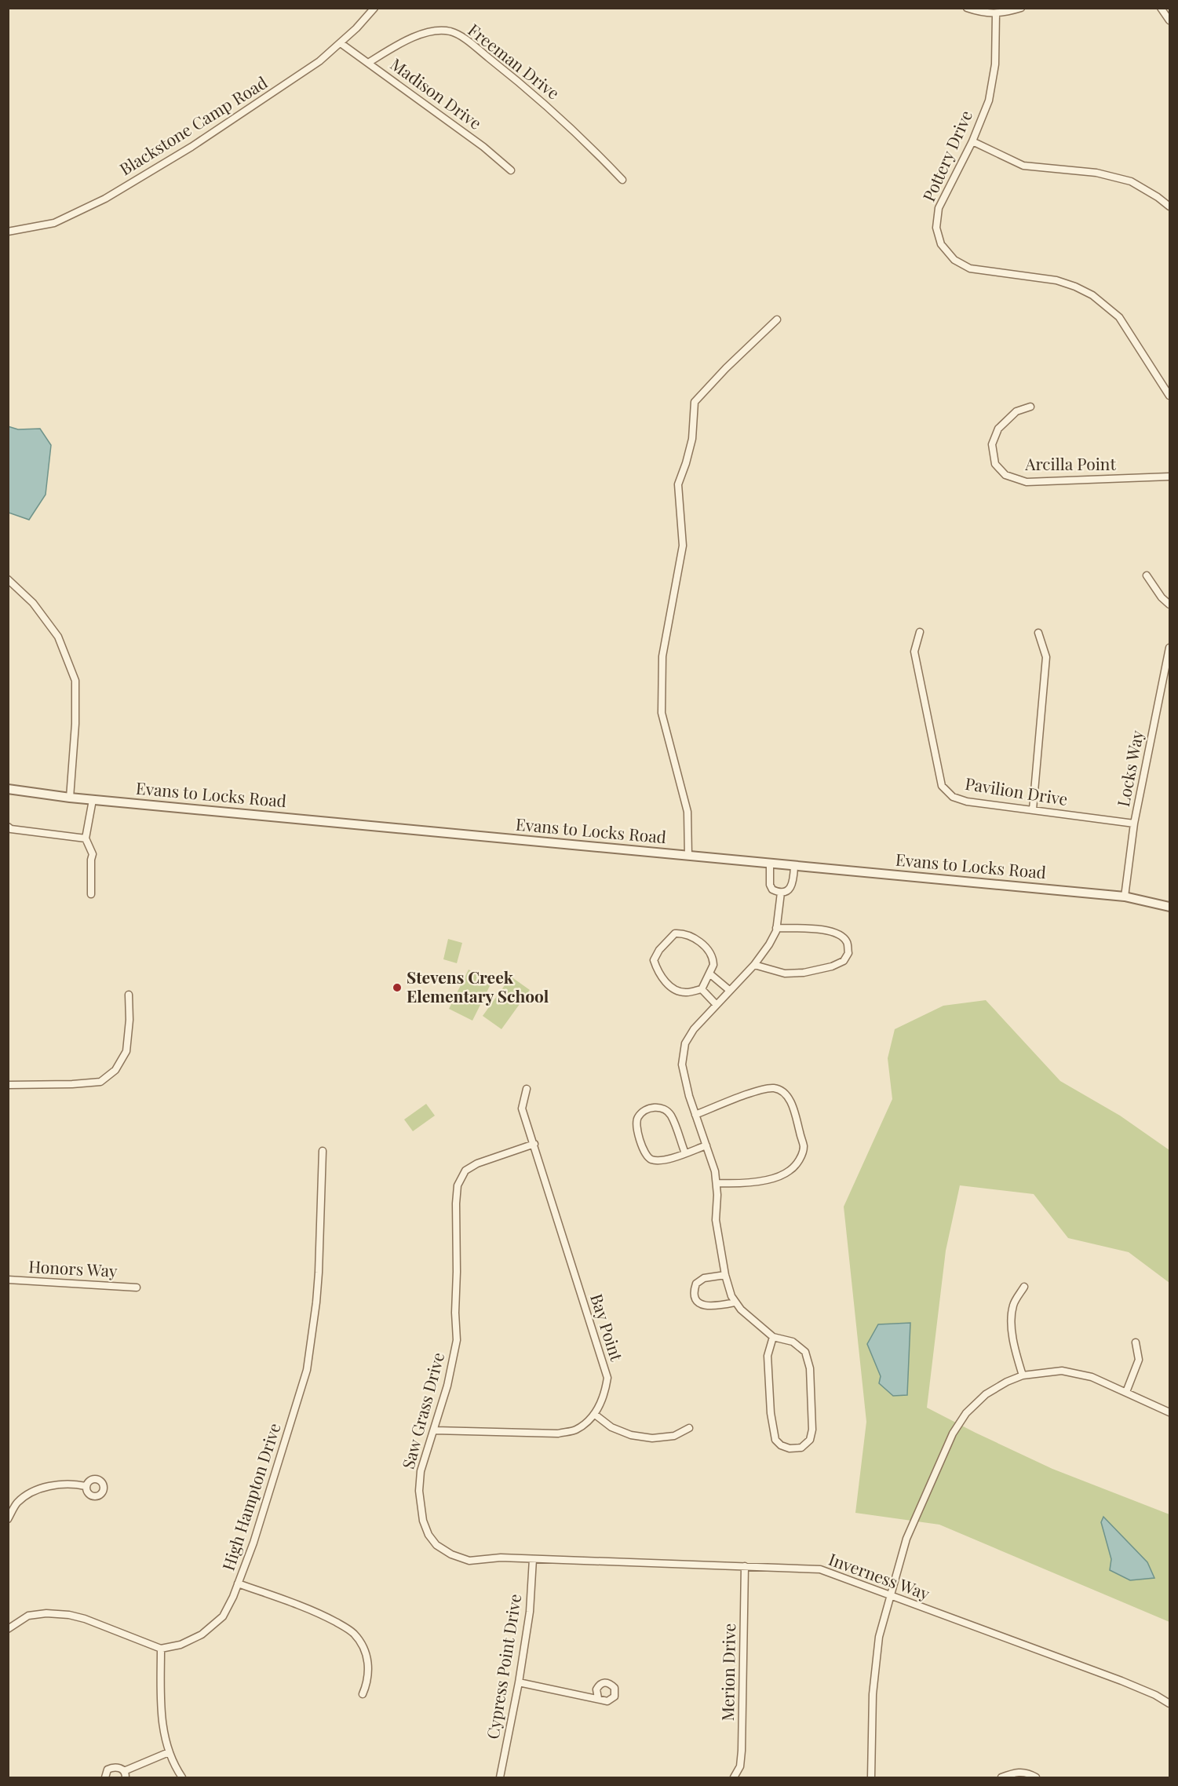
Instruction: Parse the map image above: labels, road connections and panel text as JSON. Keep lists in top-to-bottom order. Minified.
{"streets":{"street":["Freeman Drive","Madison Drive","Blackstone Camp Road","Pottery Drive","Arcilla Point","Locks Way","Pavilion Drive","Evans to Locks Road","Honors Way","Bay Point","Saw Grass Drive","High Hampton Drive","Inverness Way","Cypress Point Drive","Merion Drive"]},"crossings":[["Freeman Drive","Madison Drive"],["Madison Drive","Blackstone Camp Road"],["Locks Way","Pavilion Drive"],["Locks Way","Evans to Locks Road"],["Bay Point","Saw Grass Drive"],["Saw Grass Drive","Inverness Way"],["Saw Grass Drive","Cypress Point Drive"],["Inverness Way","Cypress Point Drive"],["Inverness Way","Merion Drive"]],"places":["Stevens Creek Elementary School"]}
